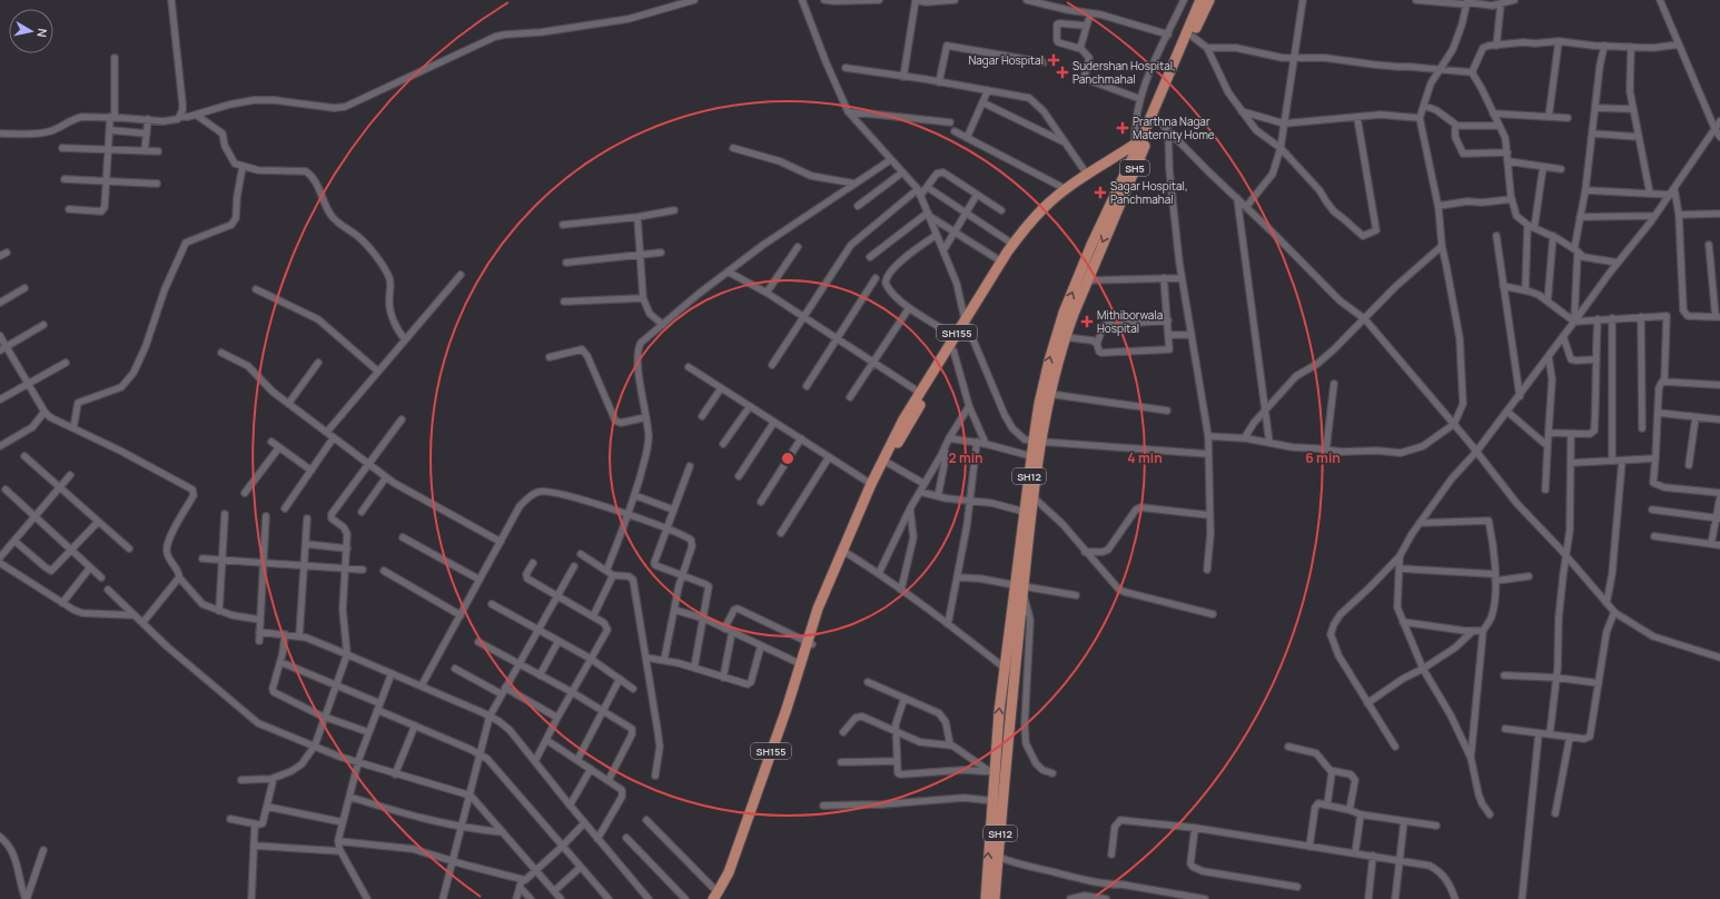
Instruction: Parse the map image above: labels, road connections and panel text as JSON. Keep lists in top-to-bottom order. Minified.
{"streets":{"main road":["SH5","SH155","SH12"]},"crossings":[["SH5","SH155"],["SH5","SH12"],["SH155","SH12"]],"places":{"health":["Nagar Hospital","Sudershan Hospital, Panchmahal","Prarthna Nagar Maternity Home","Sagar Hospital, Panchmahal","Mithiborwala Hospital"]},"north":"right","rings":["2 min","4 min","6 min"]}
